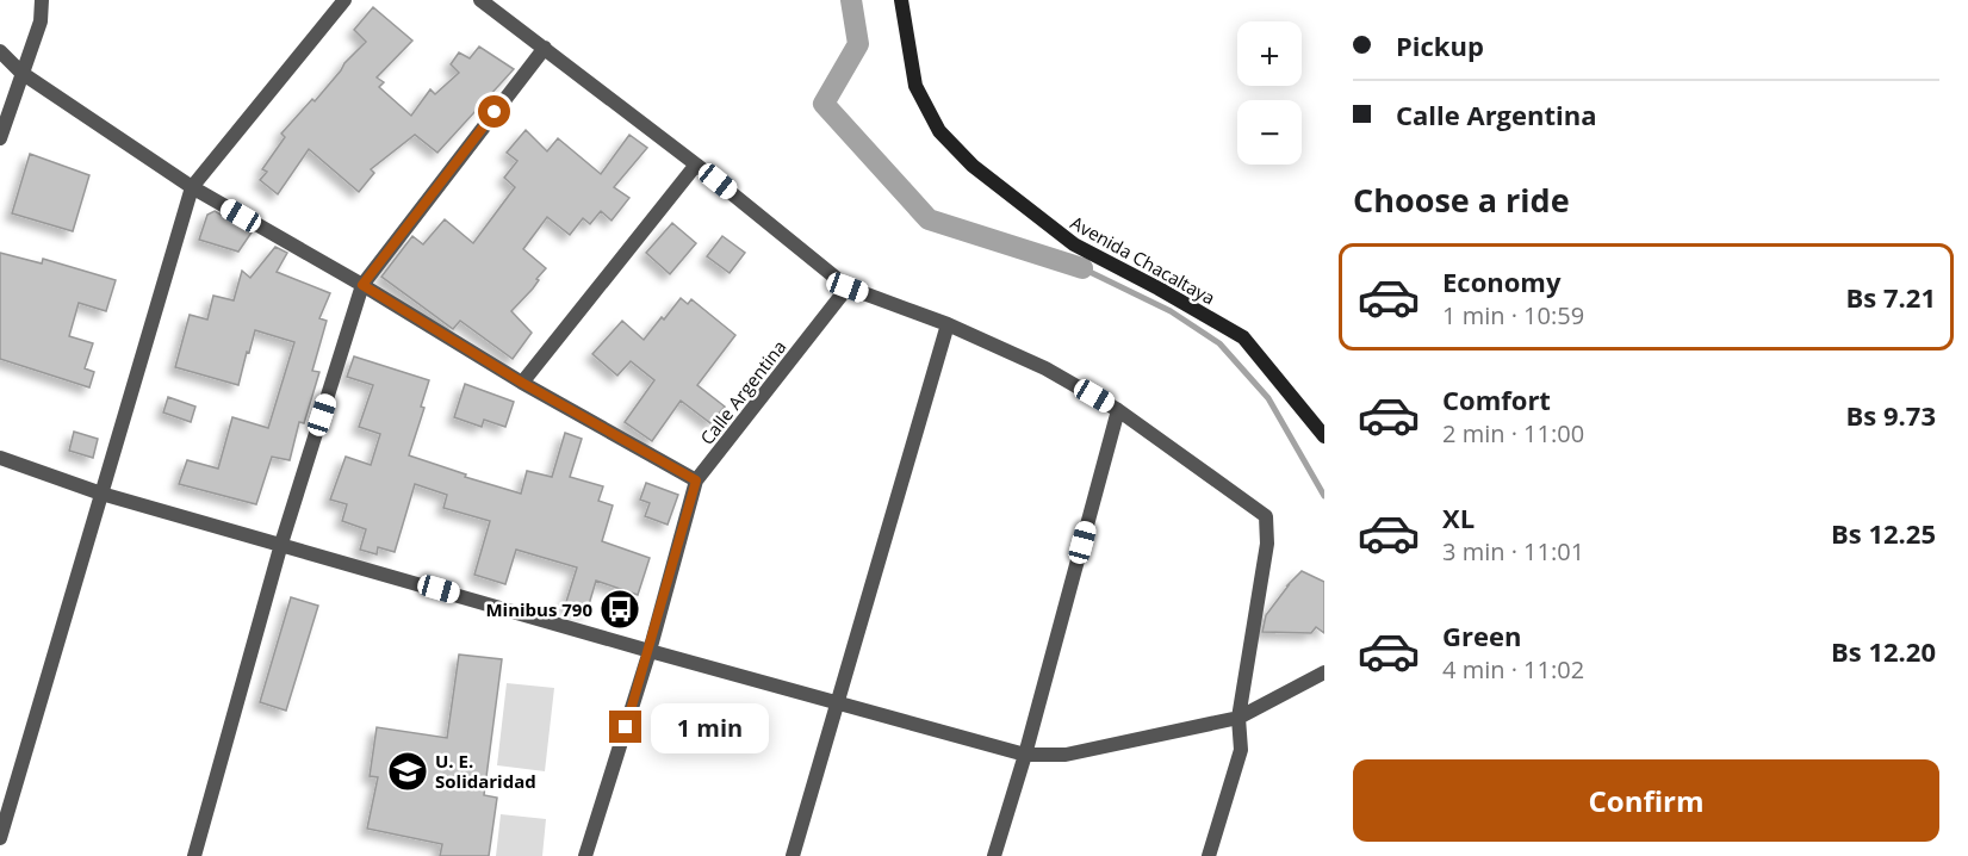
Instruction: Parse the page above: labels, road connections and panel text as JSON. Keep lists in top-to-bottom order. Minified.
{"streets":{"street":["Avenida Chacaltaya","Calle Argentina"]},"places":{"bus stop":["Minibus 790"],"school or university":["U. E. Solidaridad"]},"page":{"banner":["Pickup","Calle Argentina"],"map_buttons":["+","−"],"heading":"Choose a ride","list":[{"name":"Economy","note":"1 min · 10:59","value":"Bs 7.21"},{"name":"Comfort","note":"2 min · 11:00","value":"Bs 9.73"},{"name":"XL","note":"3 min · 11:01","value":"Bs 12.25"},{"name":"Green","note":"4 min · 11:02","value":"Bs 12.20"}],"bubble":"1 min","buttons":"Confirm"}}
